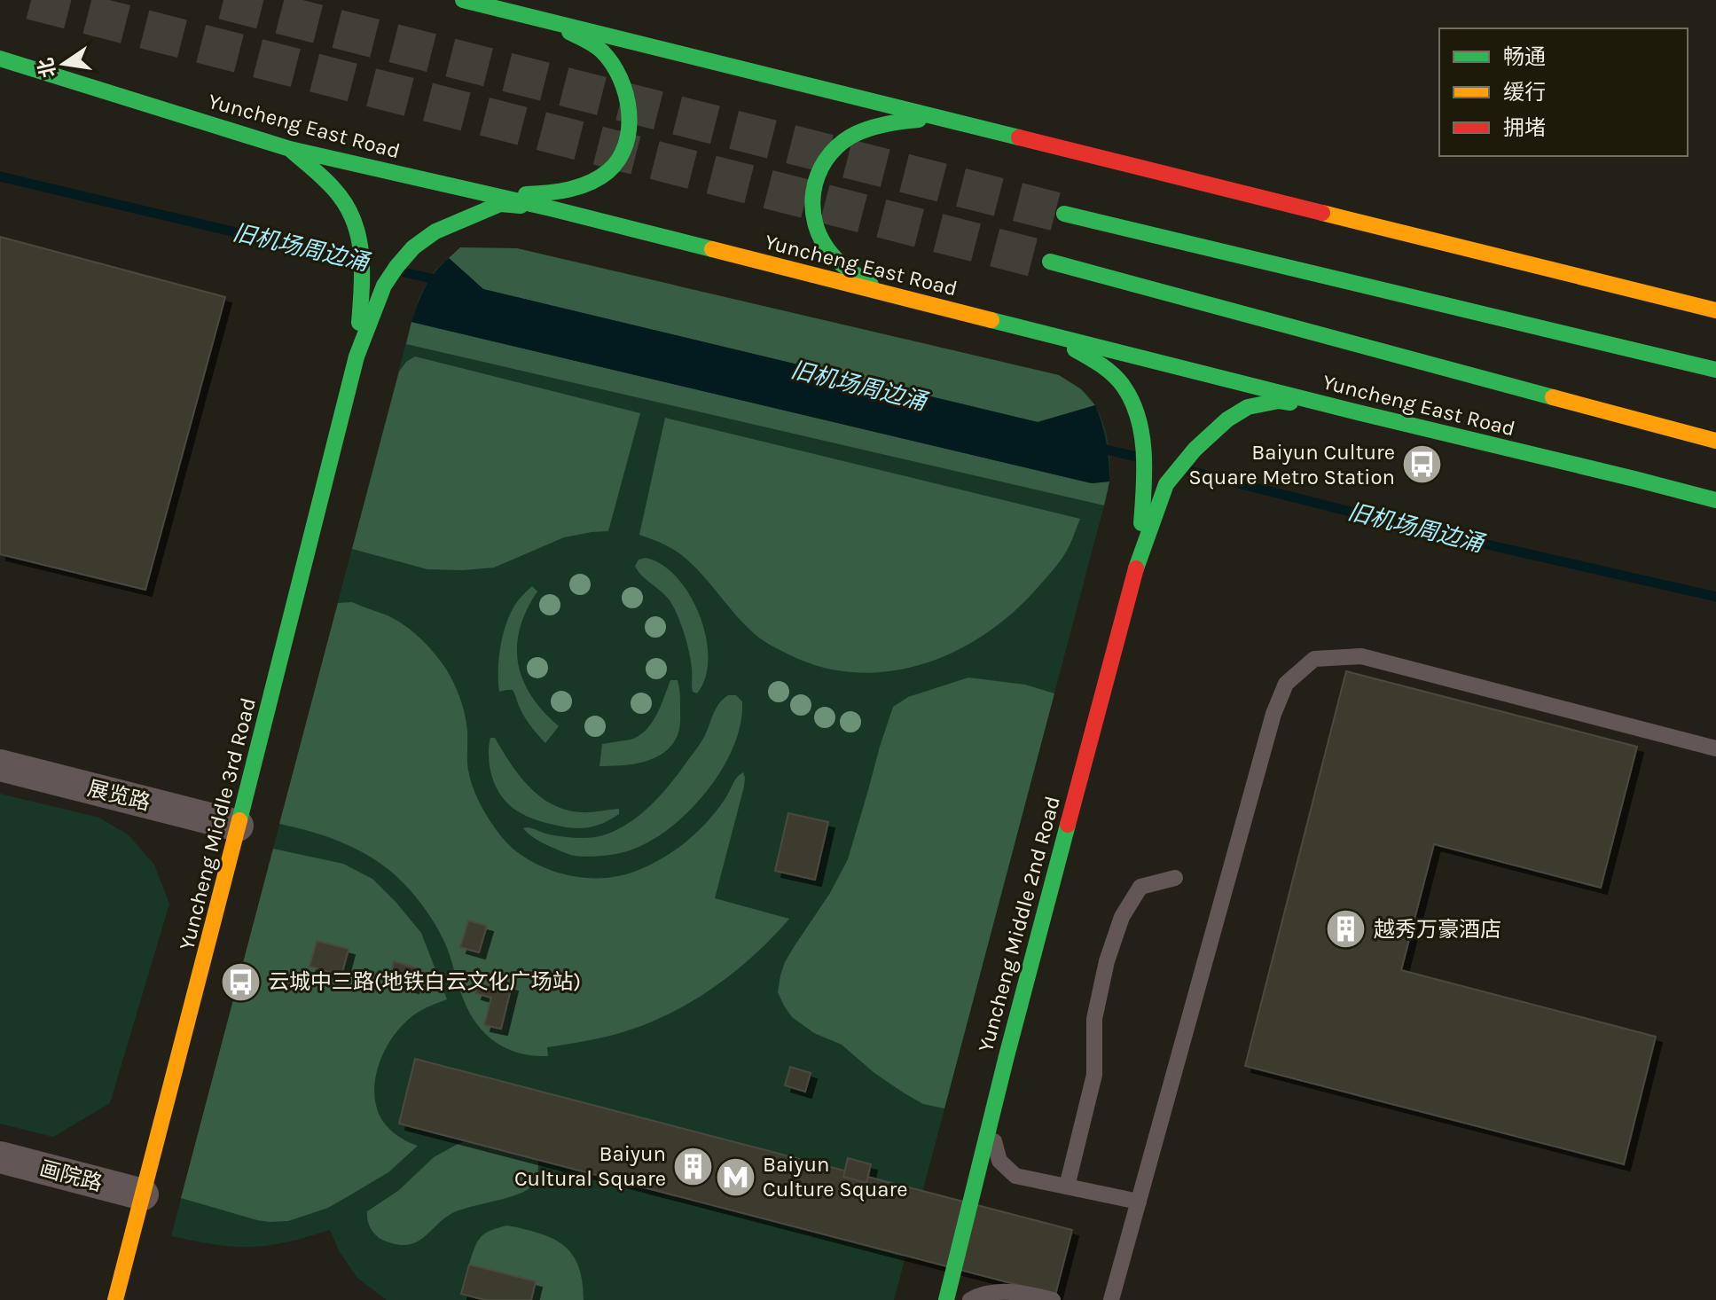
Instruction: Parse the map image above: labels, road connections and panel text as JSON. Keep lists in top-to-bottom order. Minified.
{"streets":{"street":["Yuncheng East Road","展览路","Yuncheng Middle 3rd Road","Yuncheng Middle 2nd Road","画院路"]},"crossings":[["展览路","Yuncheng Middle 3rd Road"],["Yuncheng Middle 3rd Road","画院路"]],"water":["旧机场周边涌"],"places":{"bus stop":["Baiyun Culture Square Metro Station","云城中三路(地铁白云文化广场站)"],"building":["越秀万豪酒店","Baiyun Cultural Square"],"metro station":["Baiyun Culture Square"]},"legend":["畅通","缓行","拥堵"],"north":"left"}
